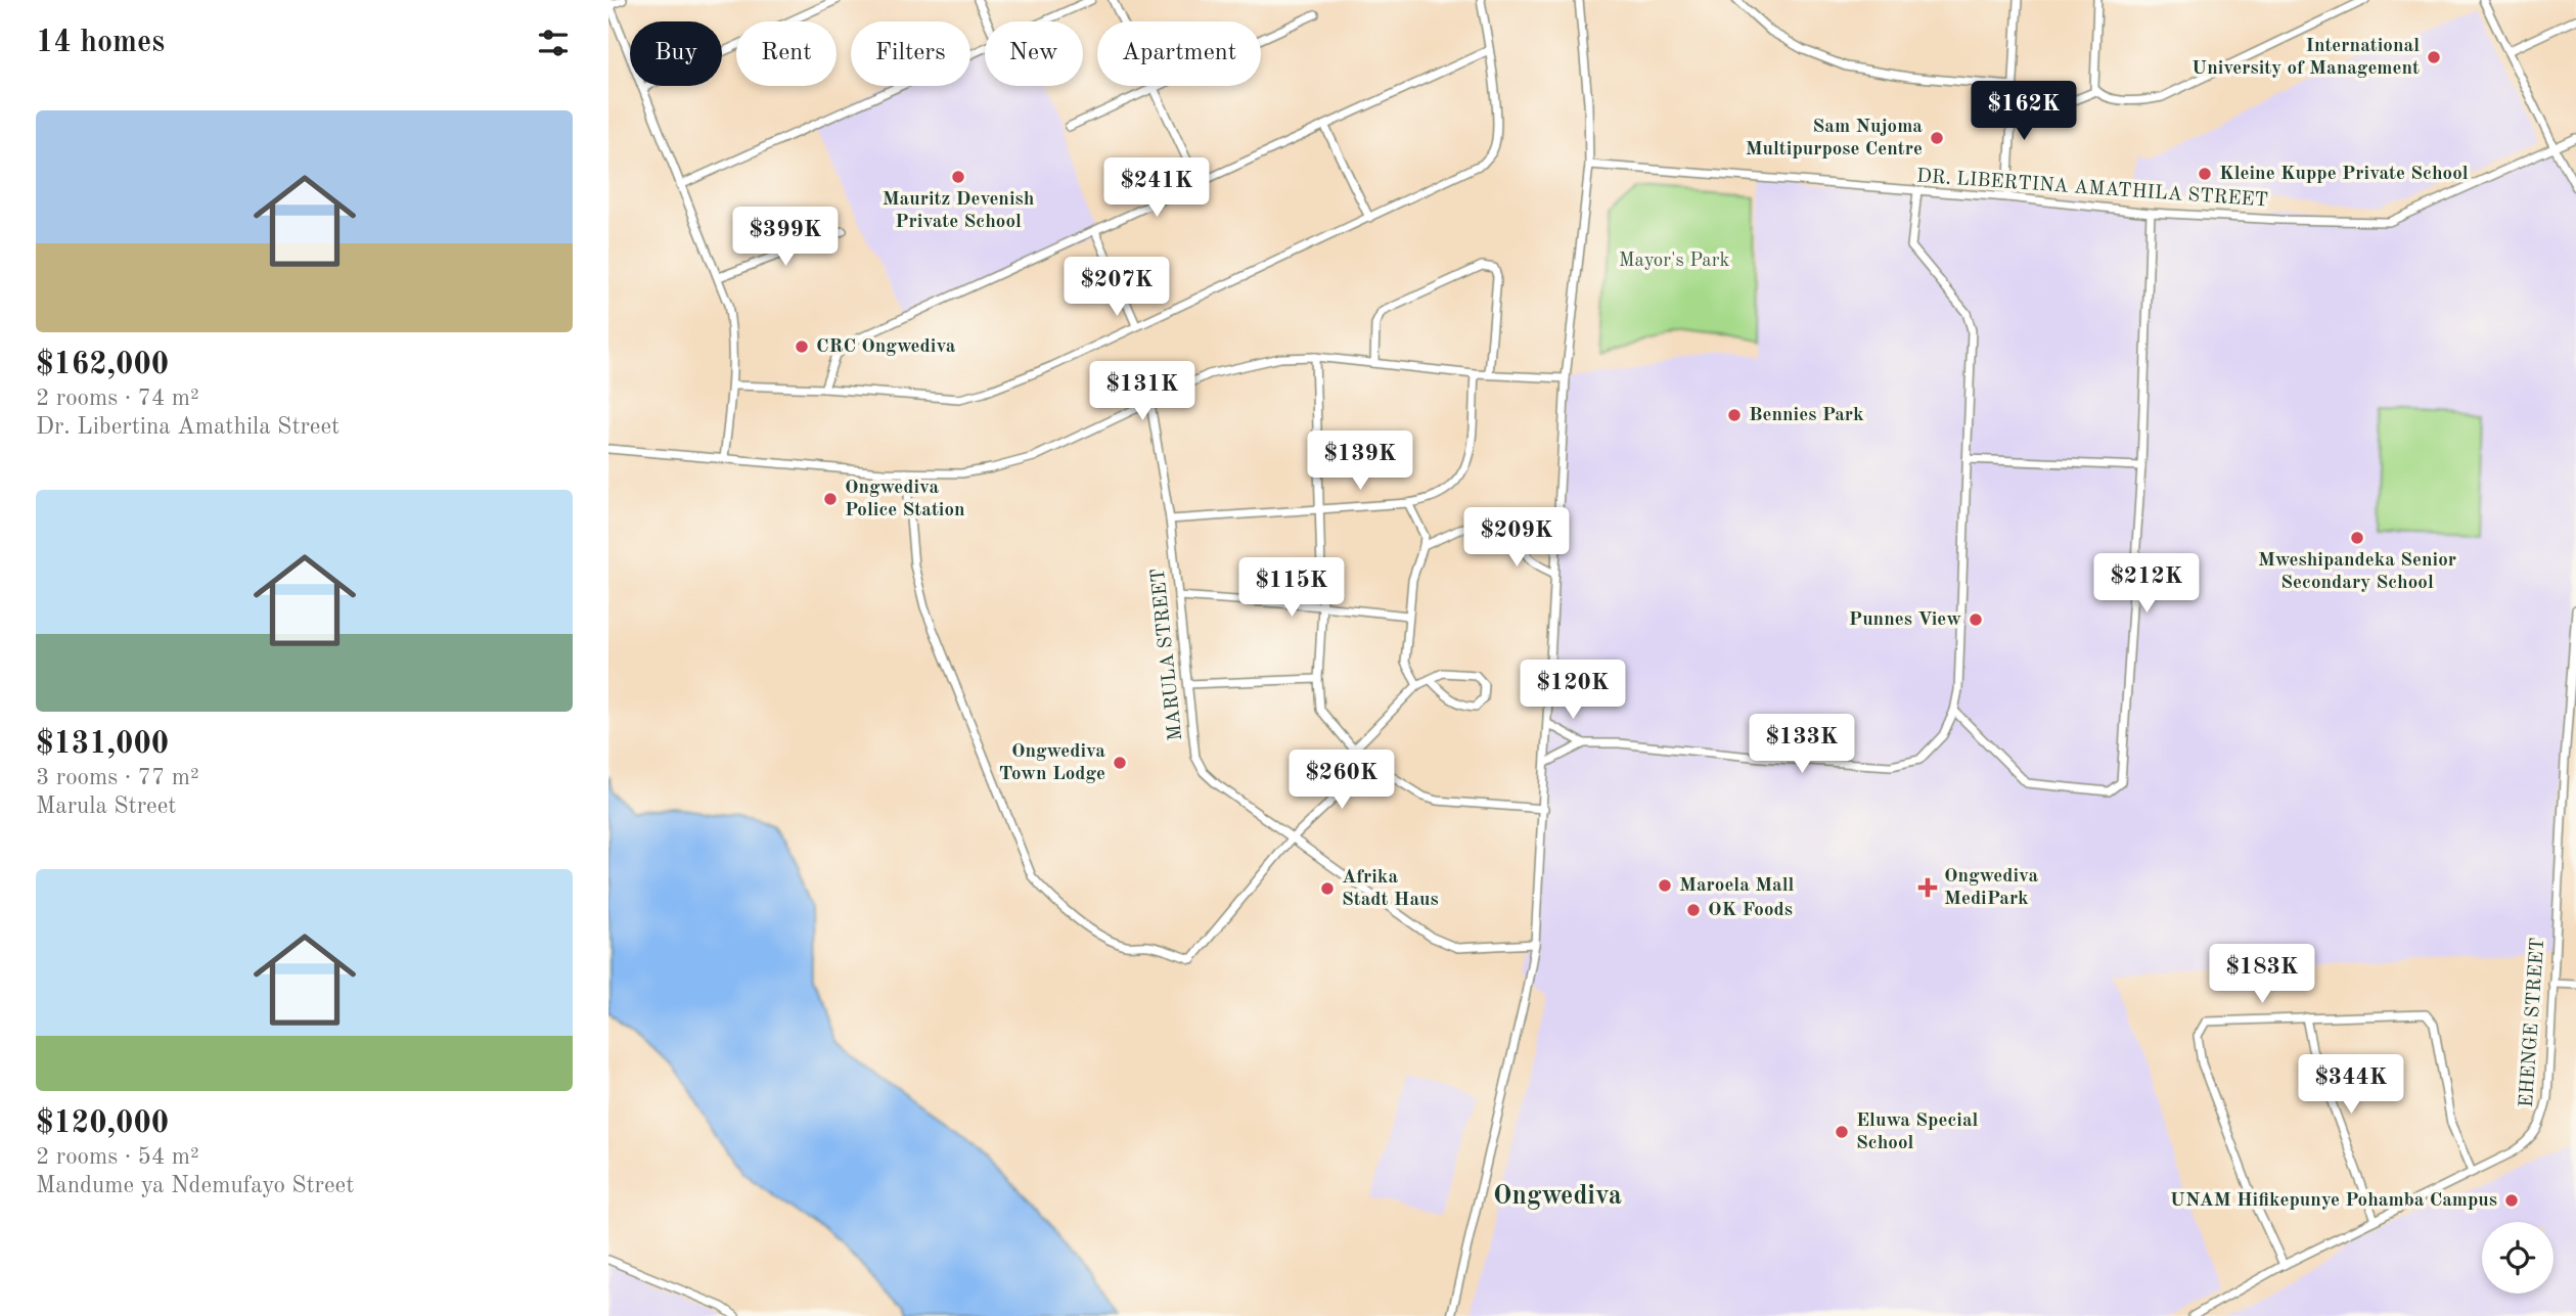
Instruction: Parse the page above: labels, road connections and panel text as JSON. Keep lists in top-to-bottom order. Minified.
{"streets":{"street":["DR. LIBERTINA AMATHILA STREET","MARULA STREET","EHENGE STREET"]},"districts":["Ongwediva"],"parks":["Mayor's Park"],"places":{"other":["International University of Management","Sam Nujoma Multipurpose Centre","Kleine Kuppe Private School","Mauritz Devenish Private School","CRC Ongwediva","Bennies Park","Ongwediva Police Station","Mweshipandeka Senior Secondary School","Punnes View","Ongwediva Town Lodge","Maroela Mall","Afrika Stadt Haus","OK Foods","Eluwa Special School","UNAM Hifikepunye Pohamba Campus"],"health":["Ongwediva MediPark"]},"page":{"heading":"14 homes","chip":["Buy","Rent","Filters","New","Apartment"],"price":["$162K","$241K","$399K","$207K","$131K","$139K","$209K","$212K","$115K","$120K","$133K","$260K","$183K","$344K"],"list":[{"name":"$162,000","note":"2 rooms · 74 m² · Dr. Libertina Amathila Street"},{"name":"$131,000","note":"3 rooms · 77 m² · Marula Street"},{"name":"$120,000","note":"2 rooms · 54 m² · Mandume ya Ndemufayo Street"}]}}
